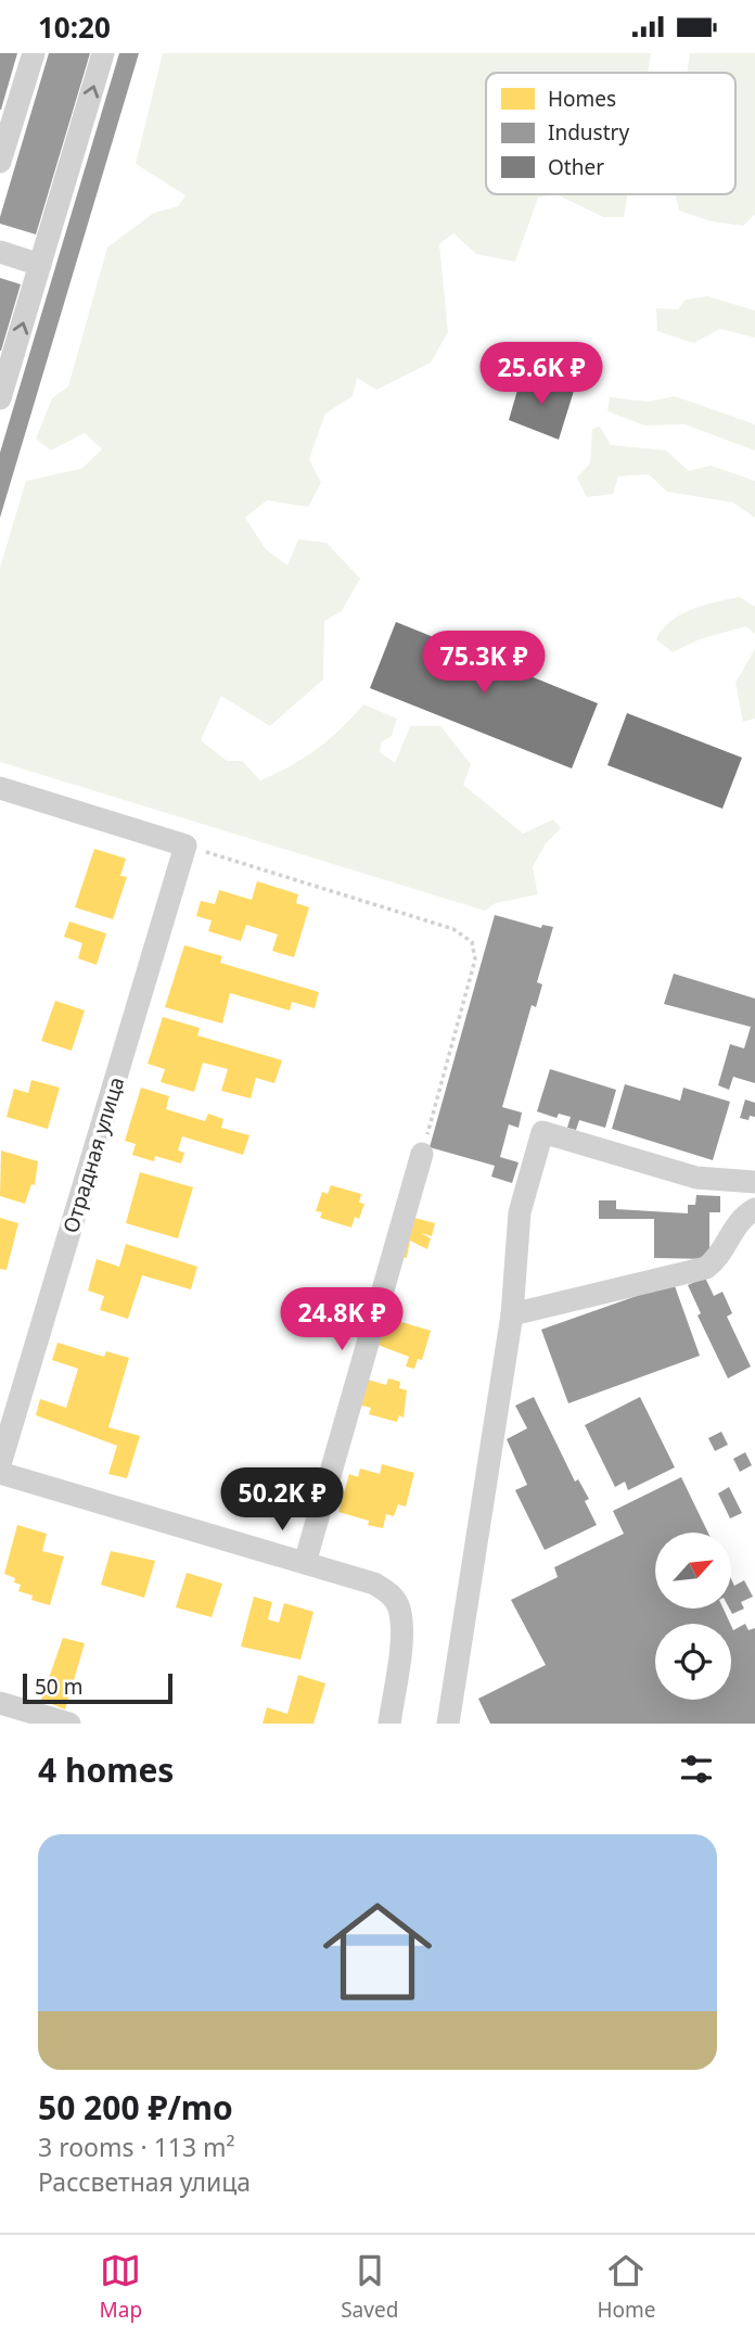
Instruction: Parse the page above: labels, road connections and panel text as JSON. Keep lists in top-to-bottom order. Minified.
{"streets":{"street":["Отрадная улица"]},"legend":["Homes","Industry","Other"],"scale_bar":"50 m","north":"top right","page":{"status":"10:20","price":["25.6K ₽","75.3K ₽","24.8K ₽","50.2K ₽"],"scale":"50 m","heading":"4 homes","list":[{"name":"50 200 ₽/mo","note":"3 rooms · 113 m² · Рассветная улица"}],"tabs":["Map","Saved","Home"]}}
